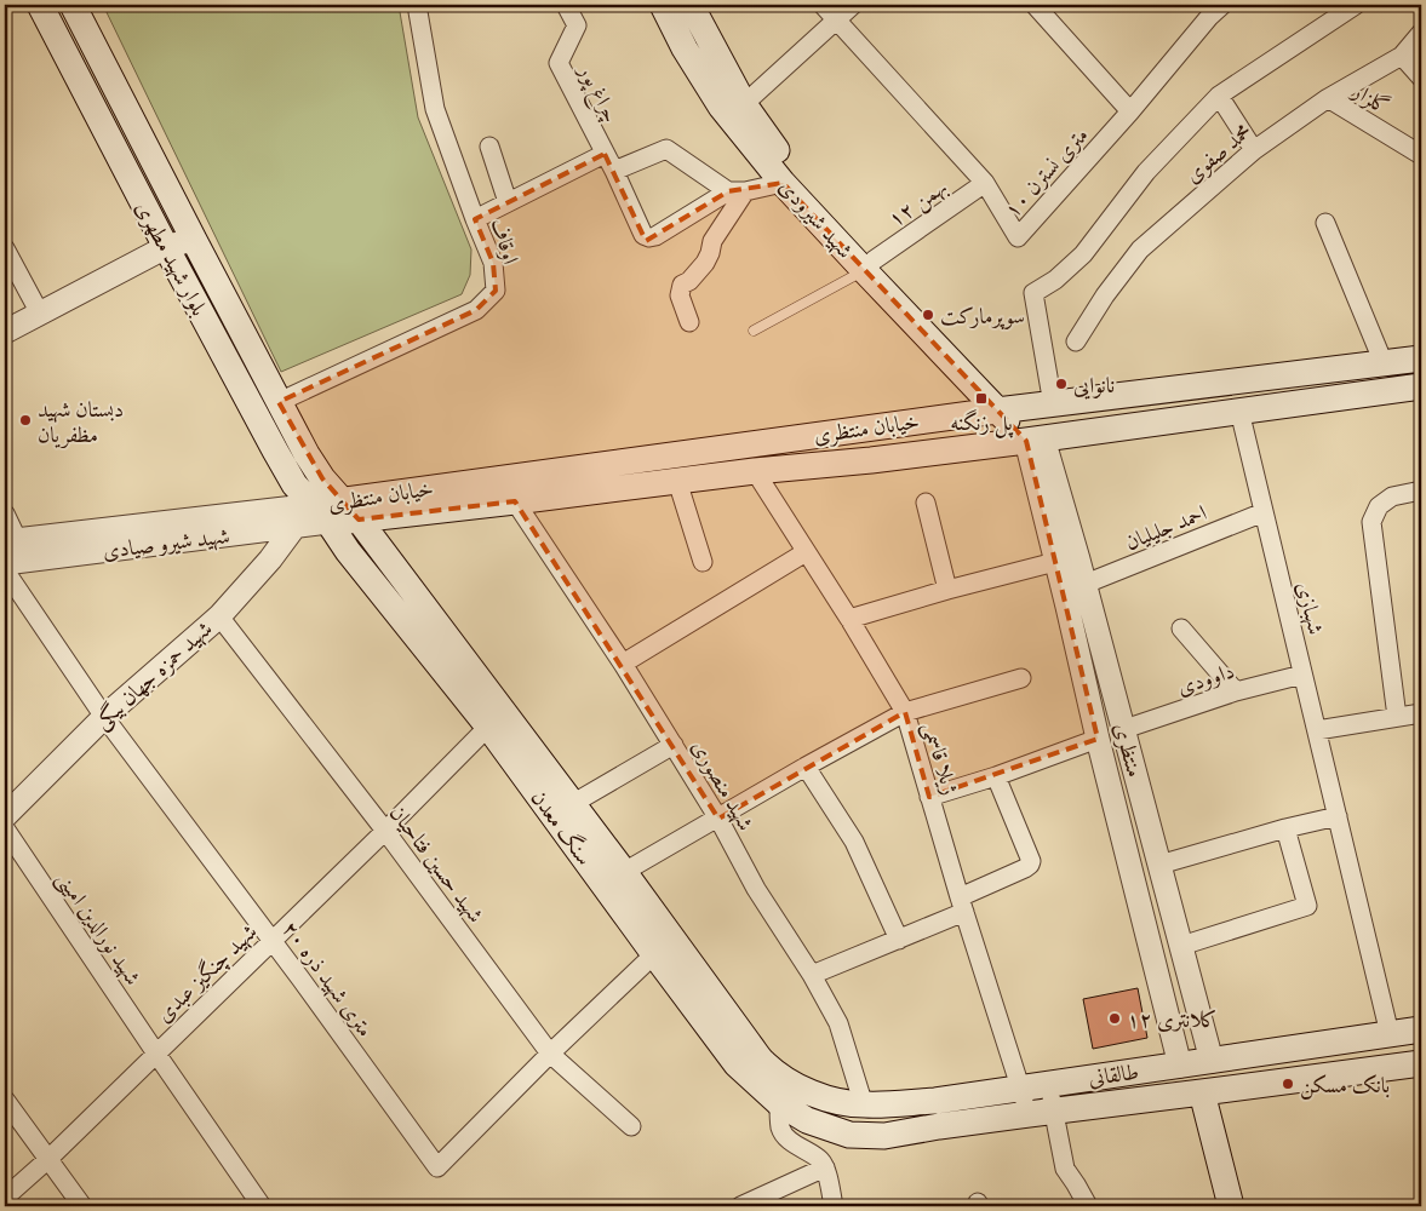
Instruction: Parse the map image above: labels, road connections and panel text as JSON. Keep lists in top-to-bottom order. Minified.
{"streets":{"main road":["شهید شیرودی","بلوار شهید مطهری","خیابان منتظری","سنگ معدن","طالقانی"],"street":["چراغ پور","گلزار","محمد صفوی","۱۰ متری نسترن","۱۲ بهمن","اوقاف","احمد جلیلیان","شهید شیرو صیادی","شهبازی","شهید حمزه جهان بیگی","داوودی","منتظری","ژیلا قاسمی","شهید منصوری","شهید حسین فتاحیان","شهید نورالدین امینی","شهید چنگیز عبدی","۲۰ متری شهید ذره"]},"crossings":[["چراغ پور","شهید شیرودی"],["گلزار","محمد صفوی"],["۱۰ متری نسترن","۱۲ بهمن"],["۱۲ بهمن","شهید شیرودی"],["شهید شیرودی","خیابان منتظری"],["شهید شیرودی","منتظری"],["اوقاف","بلوار شهید مطهری"],["بلوار شهید مطهری","خیابان منتظری"],["بلوار شهید مطهری","شهید شیرو صیادی"],["بلوار شهید مطهری","شهید حمزه جهان بیگی"],["بلوار شهید مطهری","سنگ معدن"],["خیابان منتظری","شهید شیرو صیادی"],["خیابان منتظری","شهبازی"],["خیابان منتظری","شهید حمزه جهان بیگی"],["خیابان منتظری","منتظری"],["خیابان منتظری","ژیلا قاسمی"],["خیابان منتظری","شهید منصوری"],["خیابان منتظری","سنگ معدن"],["احمد جلیلیان","شهبازی"],["احمد جلیلیان","منتظری"],["شهید شیرو صیادی","شهید حمزه جهان بیگی"],["شهید شیرو صیادی","سنگ معدن"],["شهبازی","داوودی"],["شهبازی","طالقانی"],["شهید حمزه جهان بیگی","سنگ معدن"],["شهید حمزه جهان بیگی","شهید حسین فتاحیان"],["شهید حمزه جهان بیگی","۲۰ متری شهید ذره"],["داوودی","منتظری"],["منتظری","طالقانی"],["ژیلا قاسمی","طالقانی"],["شهید منصوری","طالقانی"],["سنگ معدن","شهید چنگیز عبدی"],["سنگ معدن","۲۰ متری شهید ذره"],["سنگ معدن","طالقانی"],["شهید حسین فتاحیان","شهید چنگیز عبدی"],["شهید حسین فتاحیان","۲۰ متری شهید ذره"],["شهید نورالدین امینی","شهید چنگیز عبدی"],["شهید چنگیز عبدی","۲۰ متری شهید ذره"]],"places":{"other":["سوپرمارکت","نانوایی","دبستان شهید مظفریان","کلانتری ۱۲","بانک مسکن"],"transit":["پل زنگنه"]}}
